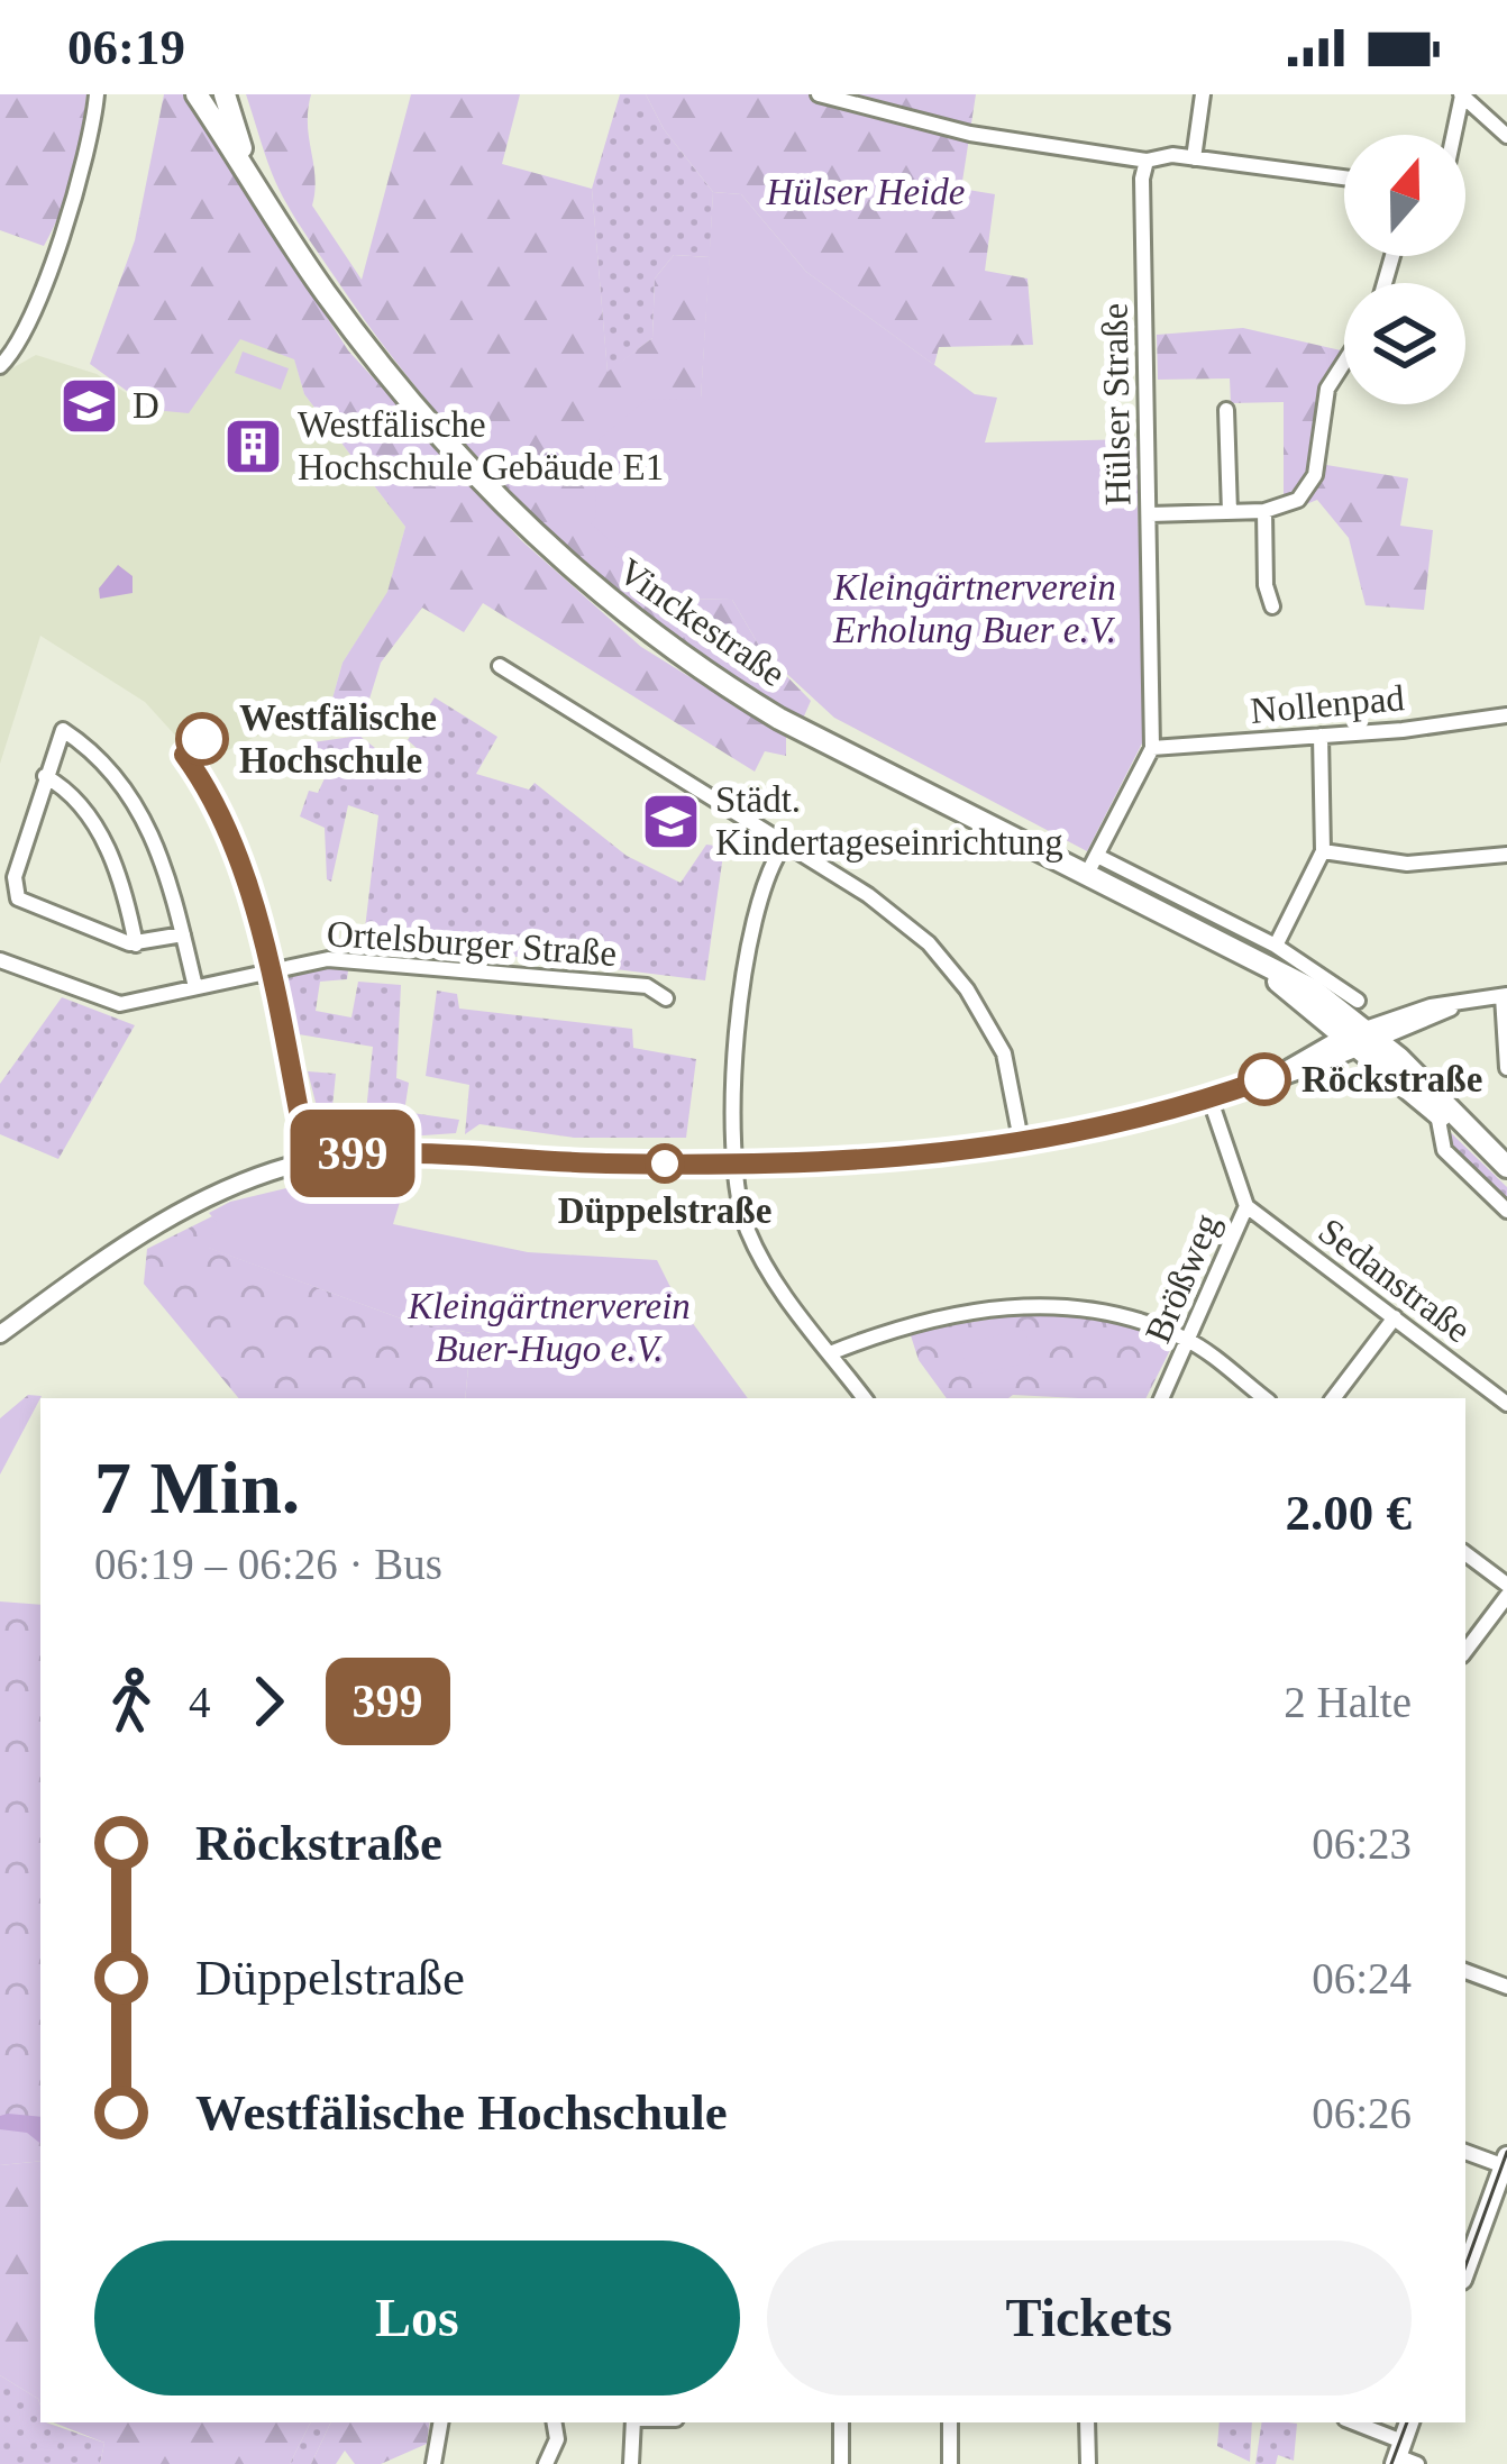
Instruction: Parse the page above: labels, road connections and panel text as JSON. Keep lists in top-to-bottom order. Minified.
{"streets":{"main road":["Vinckestraße"],"street":["Hülser Straße","Nollenpad","Ortelsburger Straße","Brößweg","Sedanstraße"]},"crossings":[["Hülser Straße","Vinckestraße"],["Hülser Straße","Nollenpad"],["Brößweg","Sedanstraße"]],"parks":["Hülser Heide","Kleingärtnerverein Erholung Buer e.V.","Kleingärtnerverein Buer-Hugo e.V."],"places":{"school or university":["D","Städt. Kindertageseinrichtung"],"building":["Westfälische Hochschule Gebäude E1"],"other":["Westfälische Hochschule","Röckstraße","Düppelstraße"]},"lines":["bus line 399"],"north":"top","page":{"status":"06:19","on_map":"399","heading":["7 Min.","06:19 – 06:26 · Bus","2.00 €"],"legs":["4","399","2 Halte"],"list":[{"name":"Röckstraße","value":"06:23"},{"name":"Düppelstraße","value":"06:24"},{"name":"Westfälische Hochschule","value":"06:26"}],"buttons":["Los","Tickets"]}}
